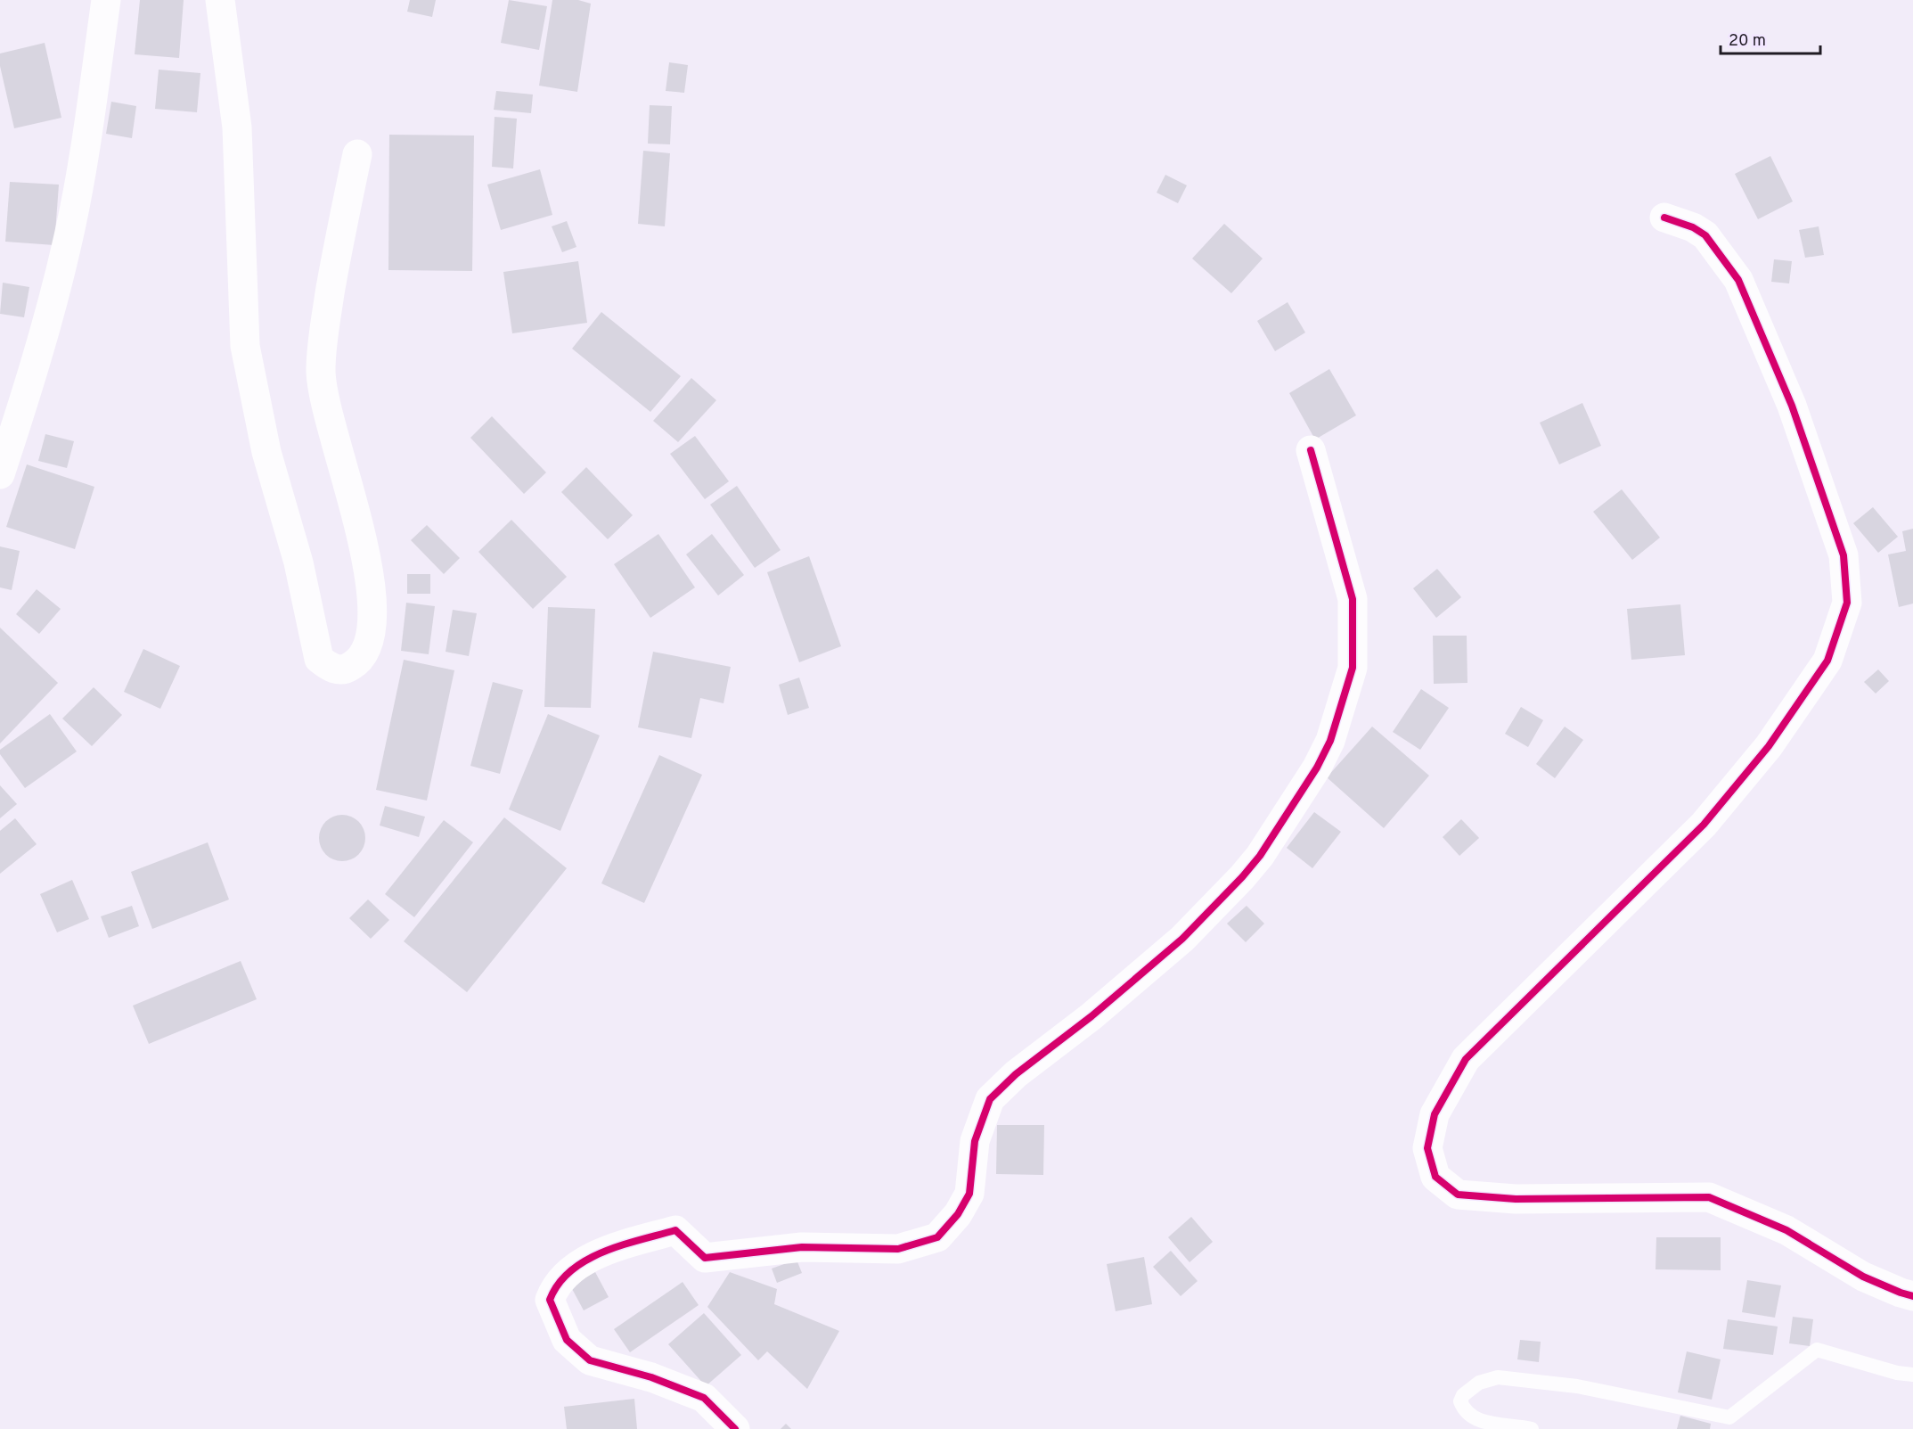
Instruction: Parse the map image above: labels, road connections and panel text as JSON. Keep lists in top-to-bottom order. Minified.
{"scale_bar":"20 m"}
